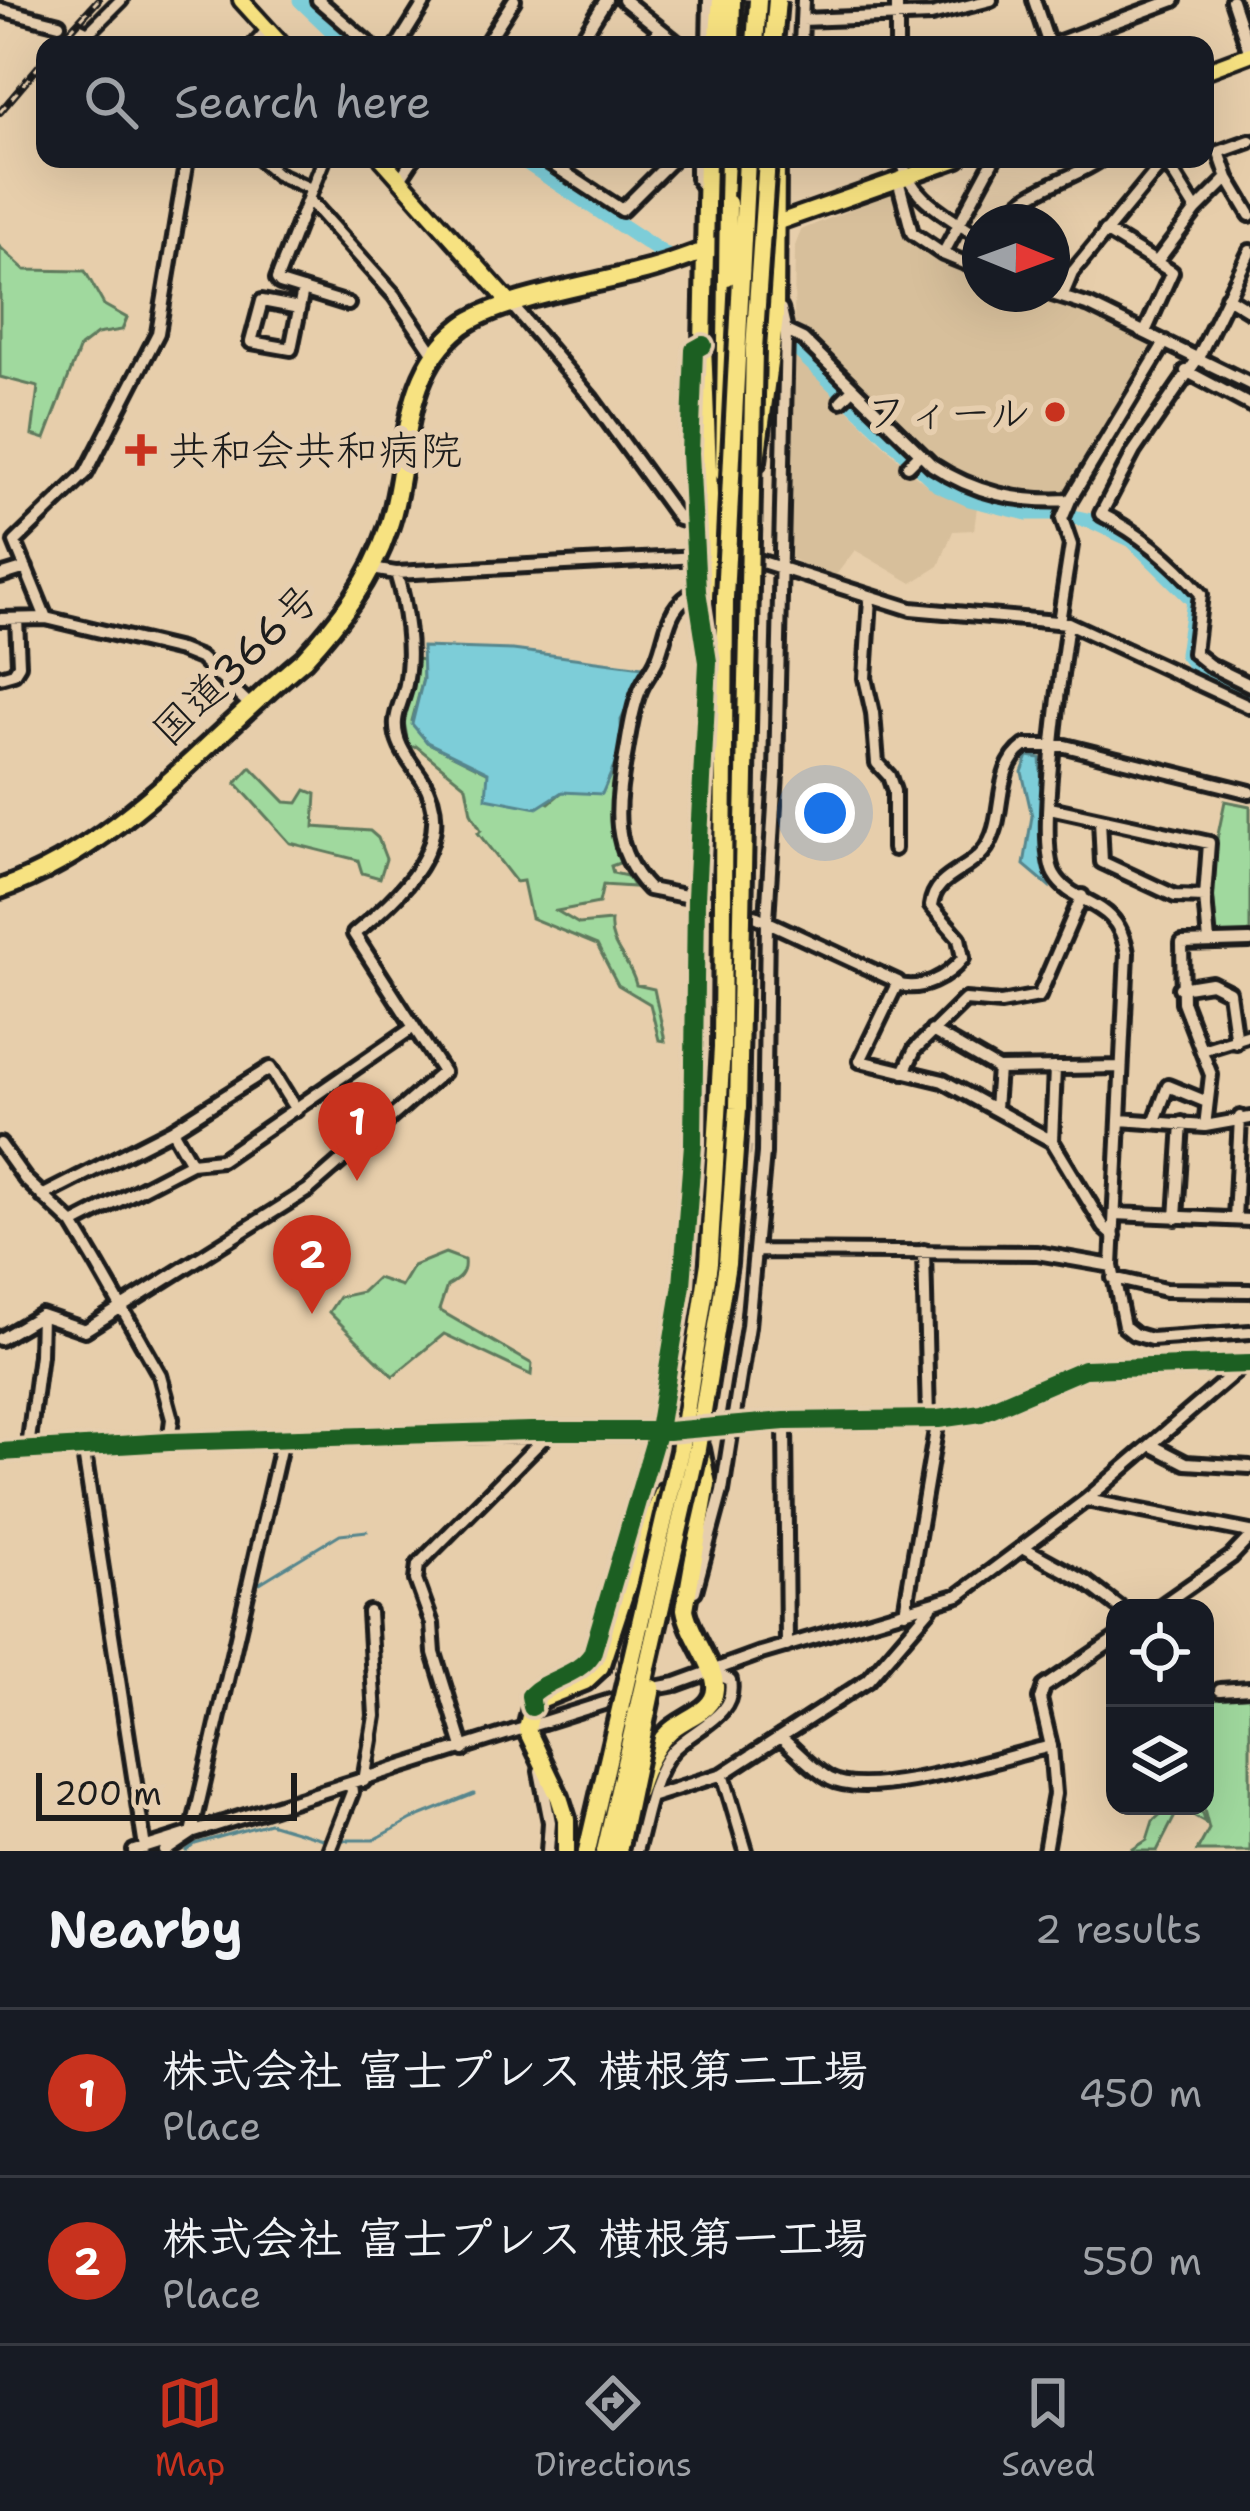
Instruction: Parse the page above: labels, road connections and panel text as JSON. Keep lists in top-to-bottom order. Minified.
{"streets":{"highway":["国道366号"]},"places":{"other":["フィール"],"health":["共和会共和病院"]},"scale_bar":"200 m","north":"right","page":{"search":"Search here","pins":["1","2"],"scale":"200 m","heading":["Nearby","2 results"],"list":[{"mark":"1","name":"株式会社 富士プレス 横根第二工場","note":"Place","value":"450 m"},{"mark":"2","name":"株式会社 富士プレス 横根第一工場","note":"Place","value":"550 m"}],"nav":["Map","Directions","Saved"]}}
